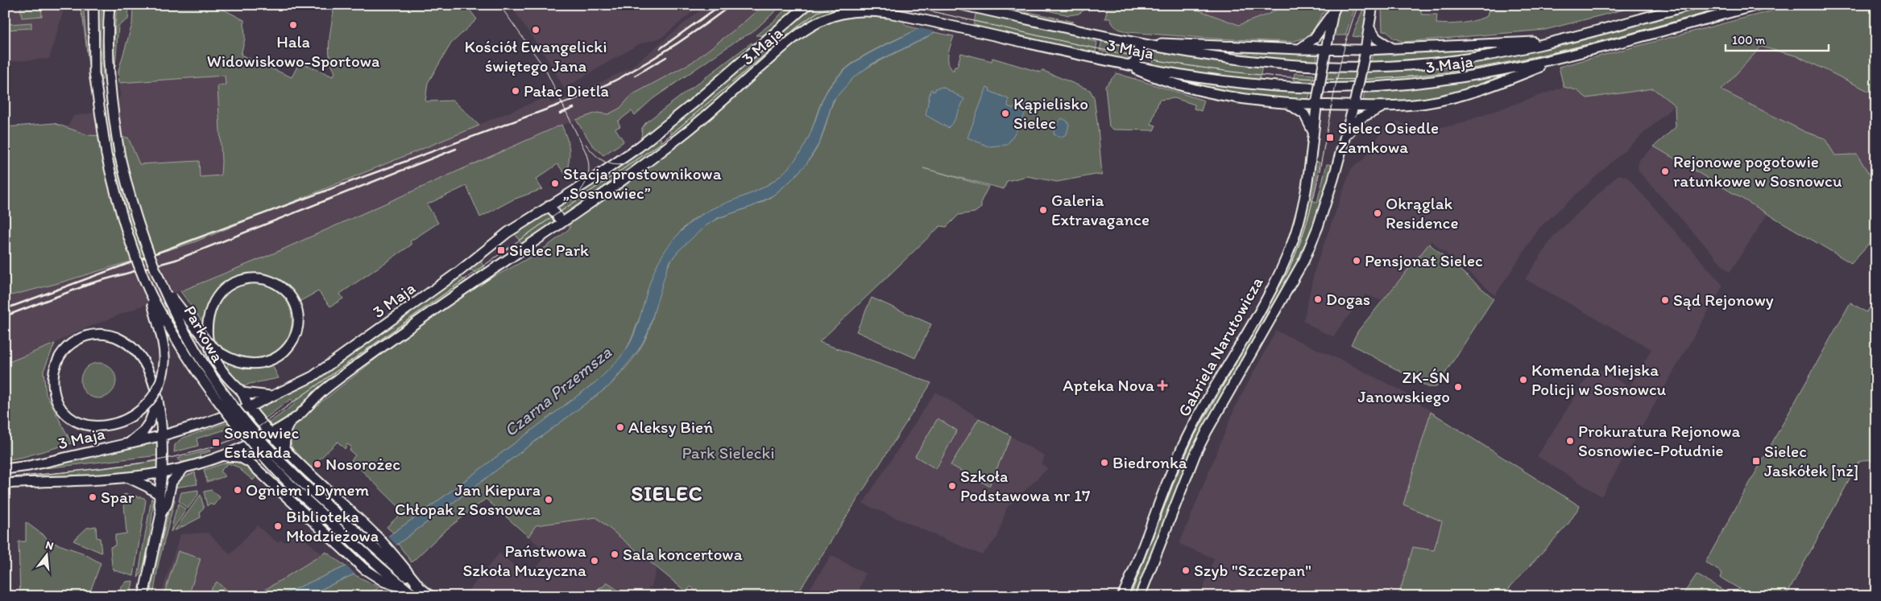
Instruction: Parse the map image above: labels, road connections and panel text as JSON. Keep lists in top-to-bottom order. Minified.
{"streets":{"main road":["3 Maja","Parkowa","Gabriela Narutowicza"]},"districts":["SIELEC"],"water":["Czarna Przemsza"],"parks":["Park Sielecki"],"places":{"other":["Hala Widowiskowo-Sportowa","Kościół Ewangelicki świętego Jana","Pałac Dietla","Kąpielisko Sielec","Rejonowe pogotowie ratunkowe w Sosnowcu","Stacja prostownikowa „Sosnowiec”","Galeria Extravagance","Okrąglak Residence","Pensjonat Sielec","Dogas","Sąd Rejonowy","Komenda Miejska Policji w Sosnowcu","ZK-ŚN Janowskiego","Aleksy Bień","Prokuratura Rejonowa Sosnowiec-Południe","Biedronka","Nosorożec","Szkoła Podstawowa nr 17","Ogniem i Dymem","Spar","Jan Kiepura Chłopak z Sosnowca","Biblioteka Młodzieżowa","Sala koncertowa","Państwowa Szkoła Muzyczna","Szyb \"Szczepan\""],"transit":["Sielec Osiedle Zamkowa","Sielec Park","Sosnowiec Estakada","Sielec Jaskółek [nż]"],"health":["Apteka Nova"]},"scale_bar":"100 m","north":"top"}
